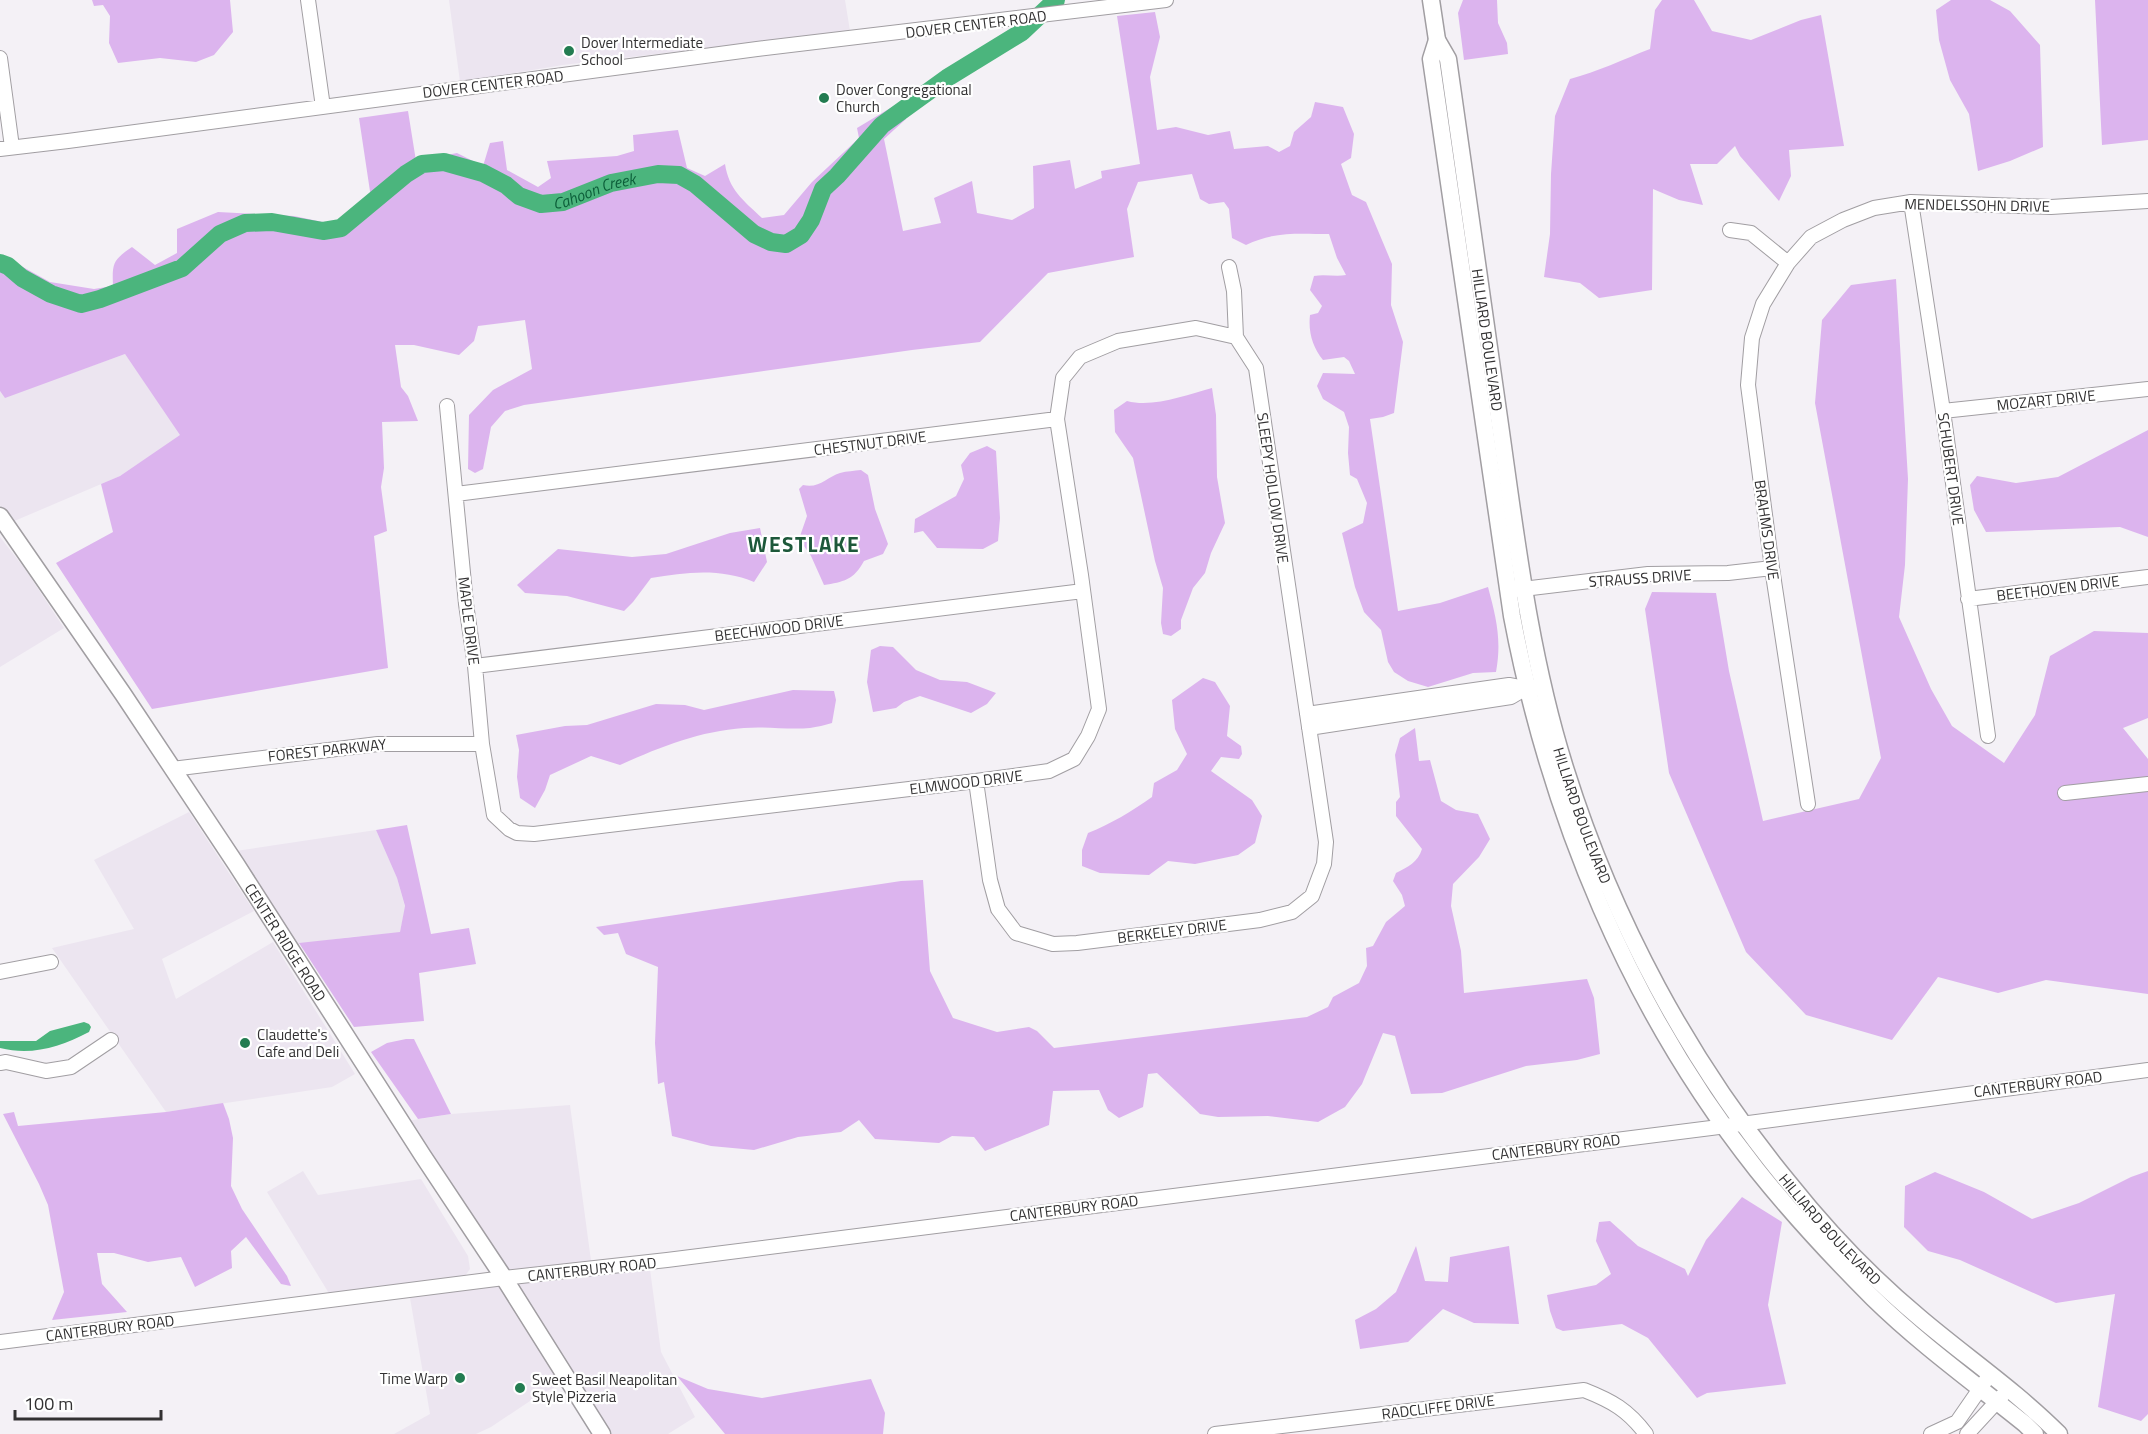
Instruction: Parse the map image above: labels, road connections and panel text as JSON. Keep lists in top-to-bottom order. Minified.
{"streets":{"main road":["HILLIARD BOULEVARD","CENTER RIDGE ROAD"],"street":["DOVER CENTER ROAD","MENDELSSOHN DRIVE","MOZART DRIVE","CHESTNUT DRIVE","SCHUBERT DRIVE","SLEEPY HOLLOW DRIVE","BRAHMS DRIVE","STRAUSS DRIVE","BEETHOVEN DRIVE","MAPLE DRIVE","BEECHWOOD DRIVE","FOREST PARKWAY","ELMWOOD DRIVE","BERKELEY DRIVE","CANTERBURY ROAD","RADCLIFFE DRIVE"]},"crossings":[["MENDELSSOHN DRIVE","SCHUBERT DRIVE"],["MENDELSSOHN DRIVE","BRAHMS DRIVE"],["HILLIARD BOULEVARD","STRAUSS DRIVE"],["HILLIARD BOULEVARD","CANTERBURY ROAD"],["MOZART DRIVE","SCHUBERT DRIVE"],["CHESTNUT DRIVE","MAPLE DRIVE"],["CHESTNUT DRIVE","ELMWOOD DRIVE"],["SCHUBERT DRIVE","BEETHOVEN DRIVE"],["SLEEPY HOLLOW DRIVE","BERKELEY DRIVE"],["BRAHMS DRIVE","STRAUSS DRIVE"],["MAPLE DRIVE","BEECHWOOD DRIVE"],["MAPLE DRIVE","FOREST PARKWAY"],["MAPLE DRIVE","ELMWOOD DRIVE"],["BEECHWOOD DRIVE","ELMWOOD DRIVE"],["FOREST PARKWAY","CENTER RIDGE ROAD"],["ELMWOOD DRIVE","BERKELEY DRIVE"],["CENTER RIDGE ROAD","CANTERBURY ROAD"]],"districts":["WESTLAKE"],"water":["Cahoon Creek"],"places":["Dover Intermediate School","Dover Congregational Church","Claudette's Cafe and Deli","Time Warp","Sweet Basil Neapolitan Style Pizzeria"],"scale_bar":"100 m"}
